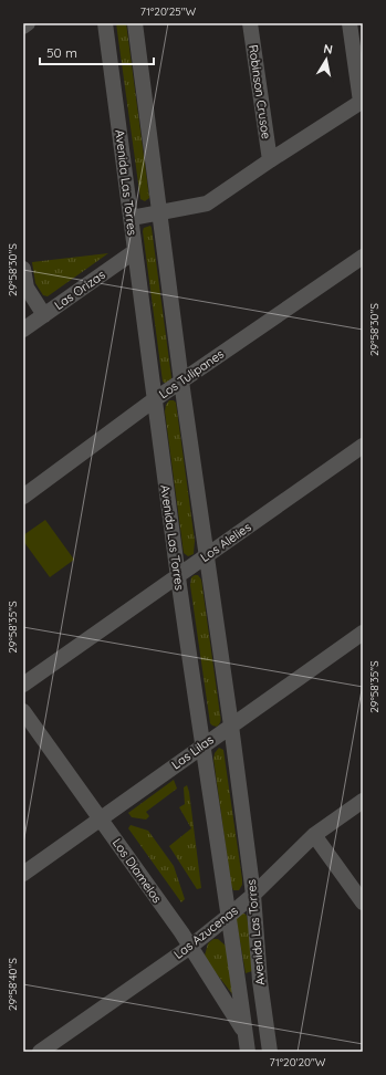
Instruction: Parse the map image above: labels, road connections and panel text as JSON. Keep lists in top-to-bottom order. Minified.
{"streets":{"street":["Robinson Crusoe","Avenida Las Torres","Las Orizas","Los Tulipanes","Los Alelies","Las Lilas","Los Diamelos","Las Azucenas"]},"crossings":[["Avenida Las Torres","Las Orizas"],["Avenida Las Torres","Los Tulipanes"],["Avenida Las Torres","Los Alelies"],["Avenida Las Torres","Las Lilas"],["Avenida Las Torres","Los Diamelos"],["Avenida Las Torres","Las Azucenas"],["Las Lilas","Los Diamelos"],["Los Diamelos","Las Azucenas"]],"scale_bar":"50 m","north":"top","coordinates":["71°20'25\"W","29°58'30\"S","29°58'35\"S","29°58'40\"S","71°20'20\"W"]}
